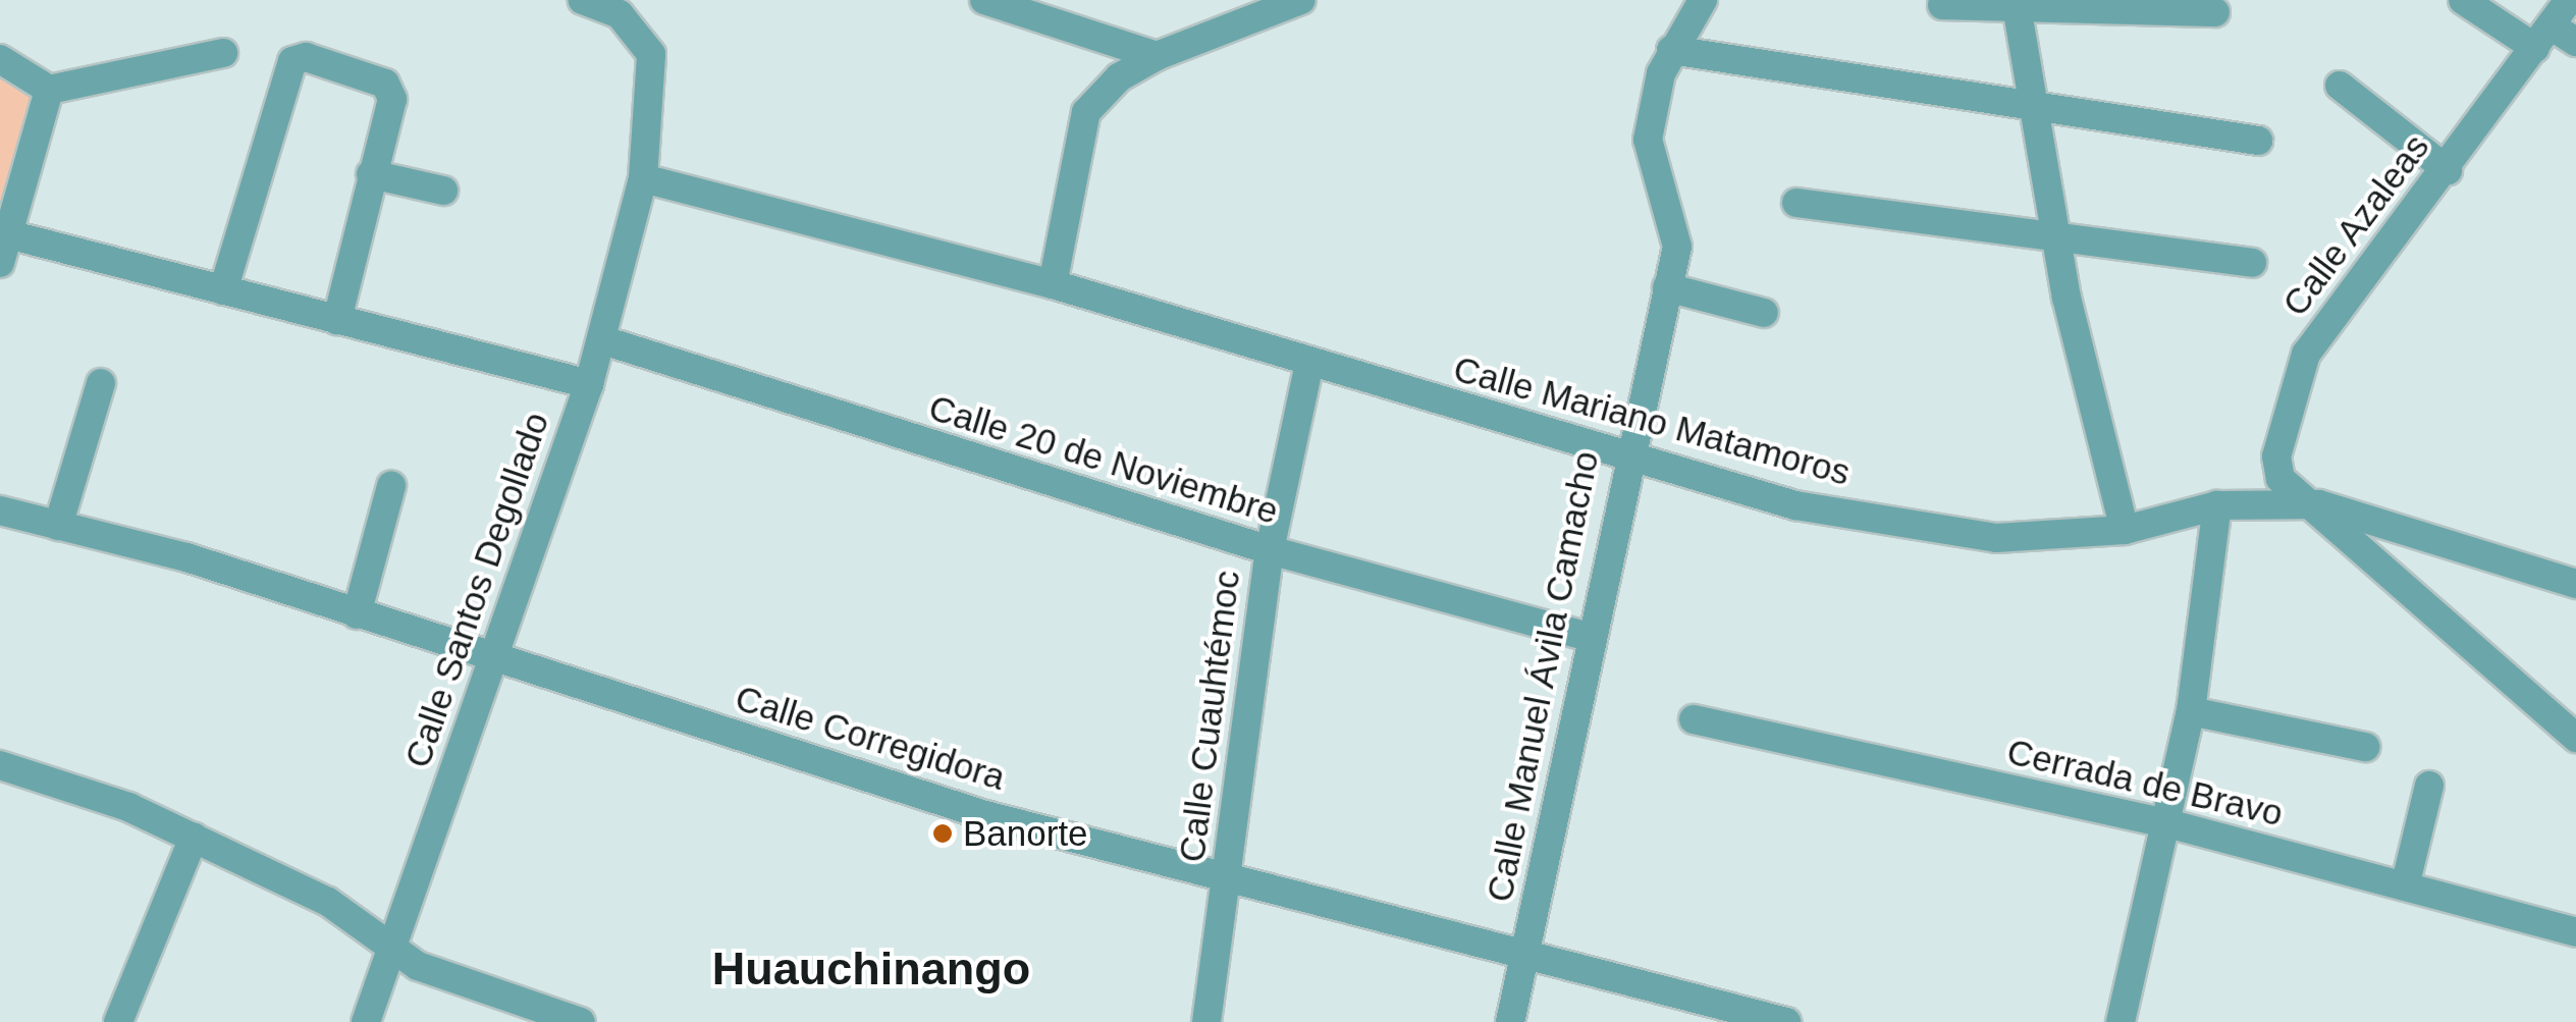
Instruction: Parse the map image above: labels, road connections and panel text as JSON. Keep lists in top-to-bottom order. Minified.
{"streets":{"street":["Calle Azaleas","Calle Mariano Matamoros","Calle 20 de Noviembre","Calle Santos Degollado","Calle Manuel Ávila Camacho","Calle Cuauhtémoc","Calle Corregidora","Cerrada de Bravo"]},"crossings":[["Calle Azaleas","Calle Mariano Matamoros"],["Calle Mariano Matamoros","Calle Santos Degollado"],["Calle Mariano Matamoros","Calle Manuel Ávila Camacho"],["Calle Mariano Matamoros","Calle Cuauhtémoc"],["Calle 20 de Noviembre","Calle Santos Degollado"],["Calle 20 de Noviembre","Calle Manuel Ávila Camacho"],["Calle 20 de Noviembre","Calle Cuauhtémoc"],["Calle Santos Degollado","Calle Corregidora"],["Calle Manuel Ávila Camacho","Calle Corregidora"],["Calle Cuauhtémoc","Calle Corregidora"]],"districts":["Huauchinango"],"places":["Banorte"]}
